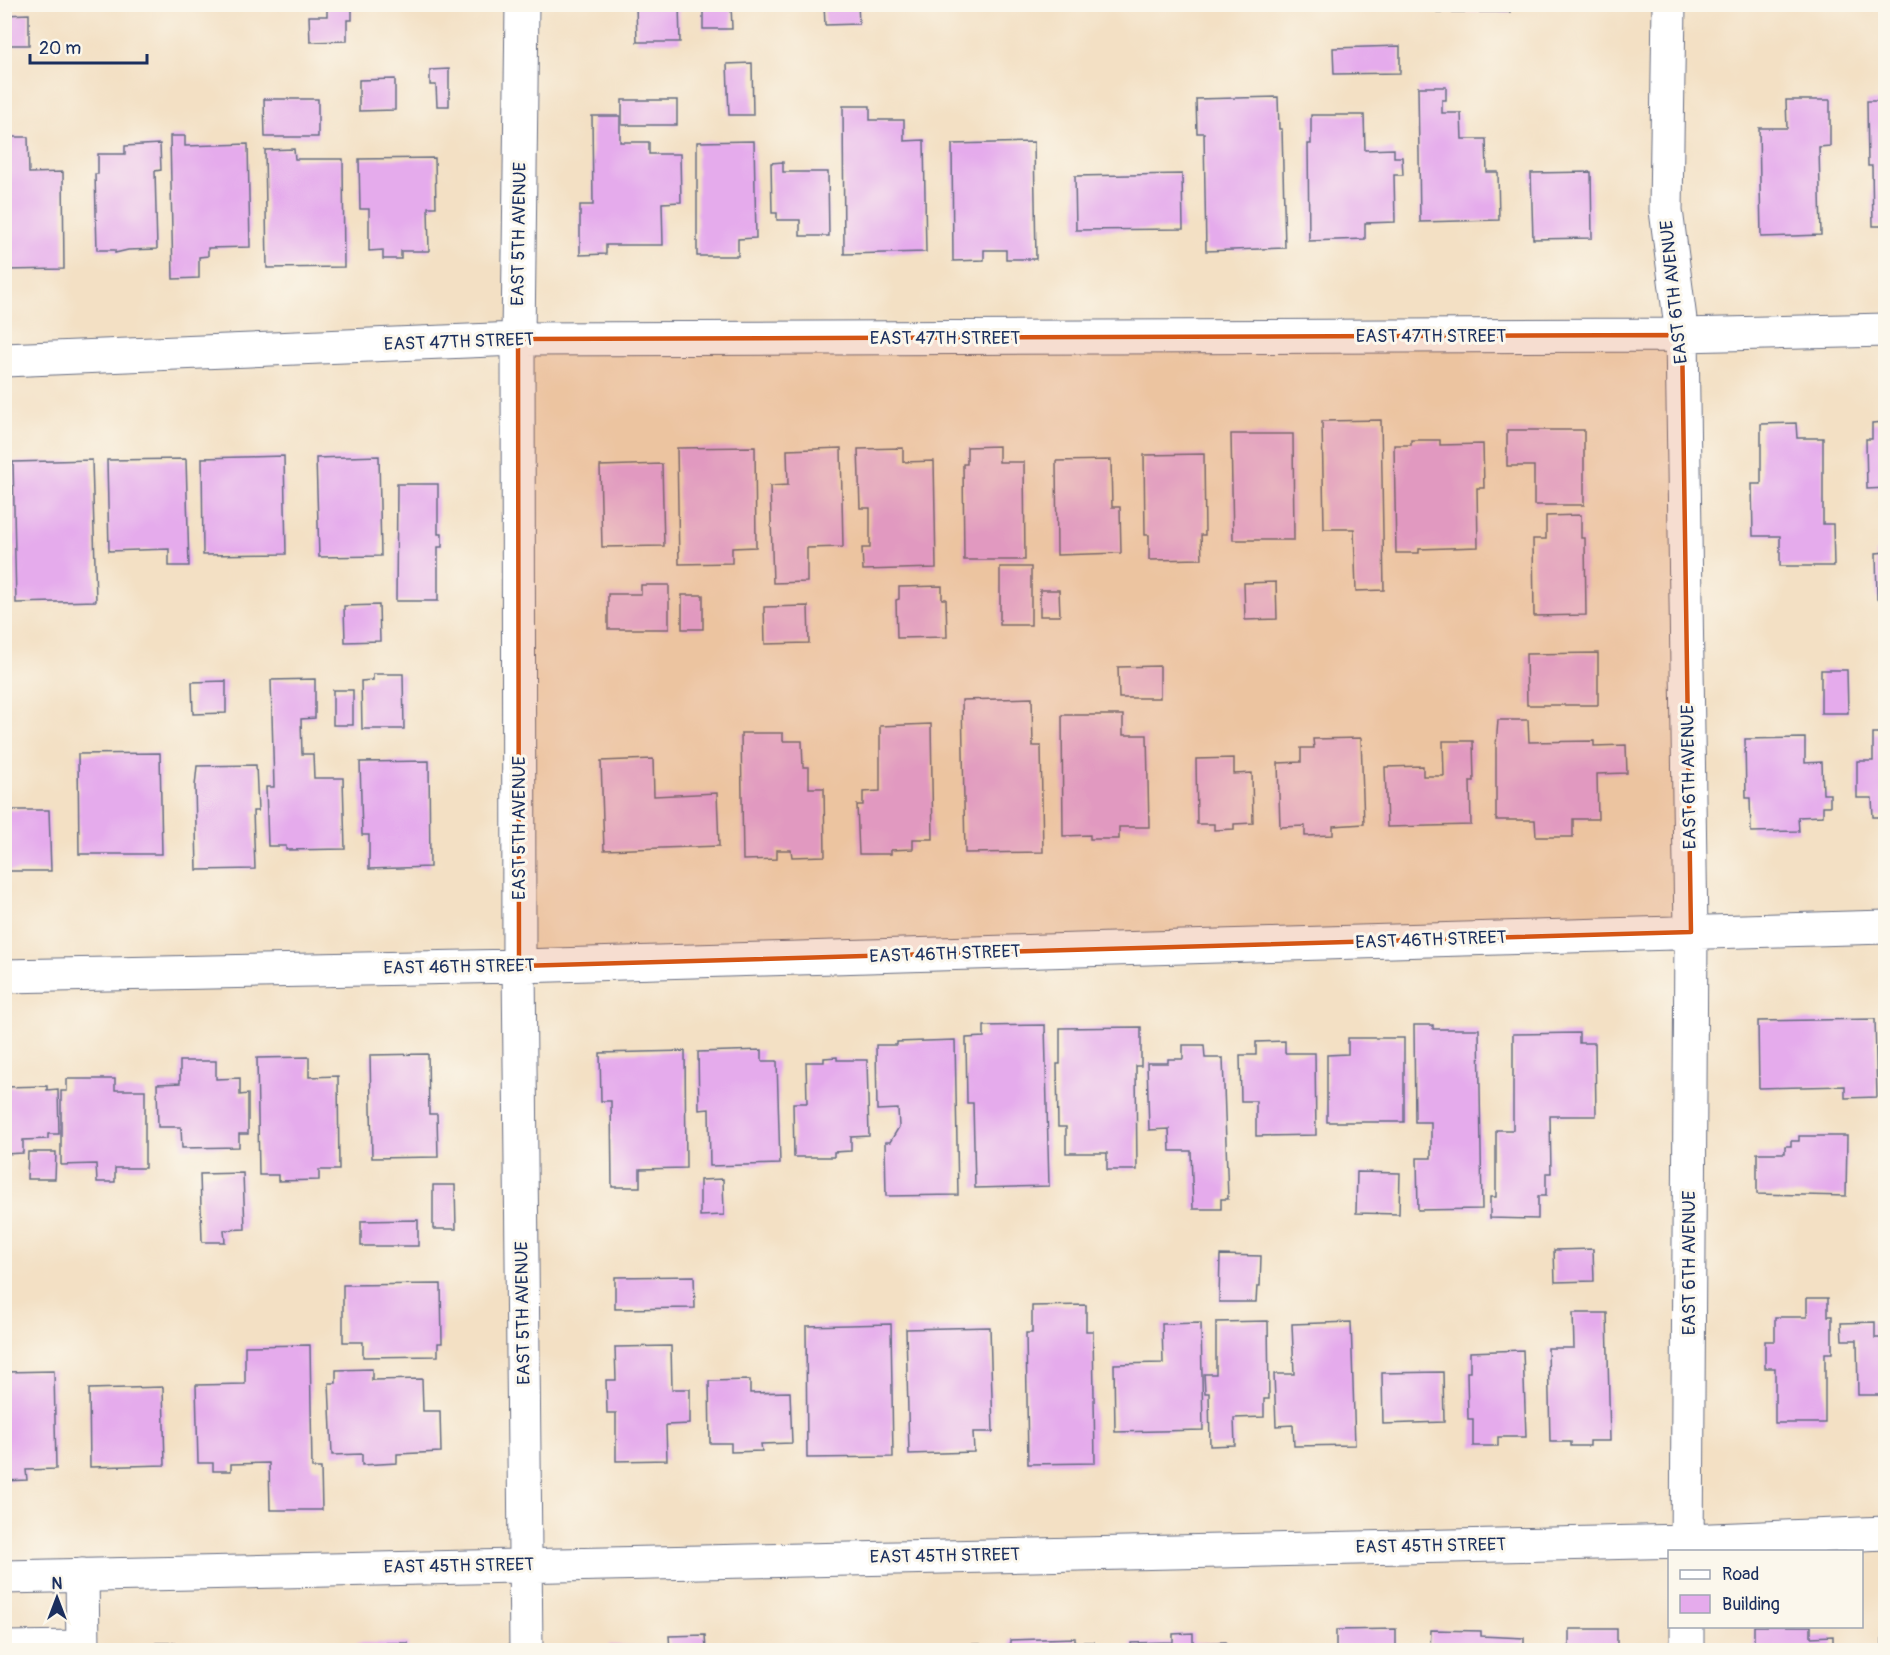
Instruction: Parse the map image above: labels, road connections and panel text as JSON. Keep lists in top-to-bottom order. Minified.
{"streets":{"street":["EAST 5TH AVENUE","EAST 6TH AVENUE","EAST 47TH STREET","EAST 46TH STREET","EAST 45TH STREET"]},"crossings":[["EAST 5TH AVENUE","EAST 47TH STREET"],["EAST 5TH AVENUE","EAST 46TH STREET"],["EAST 5TH AVENUE","EAST 45TH STREET"],["EAST 6TH AVENUE","EAST 47TH STREET"],["EAST 6TH AVENUE","EAST 46TH STREET"],["EAST 6TH AVENUE","EAST 45TH STREET"]],"legend":["Road","Building"],"scale_bar":"20 m","north":"top"}
